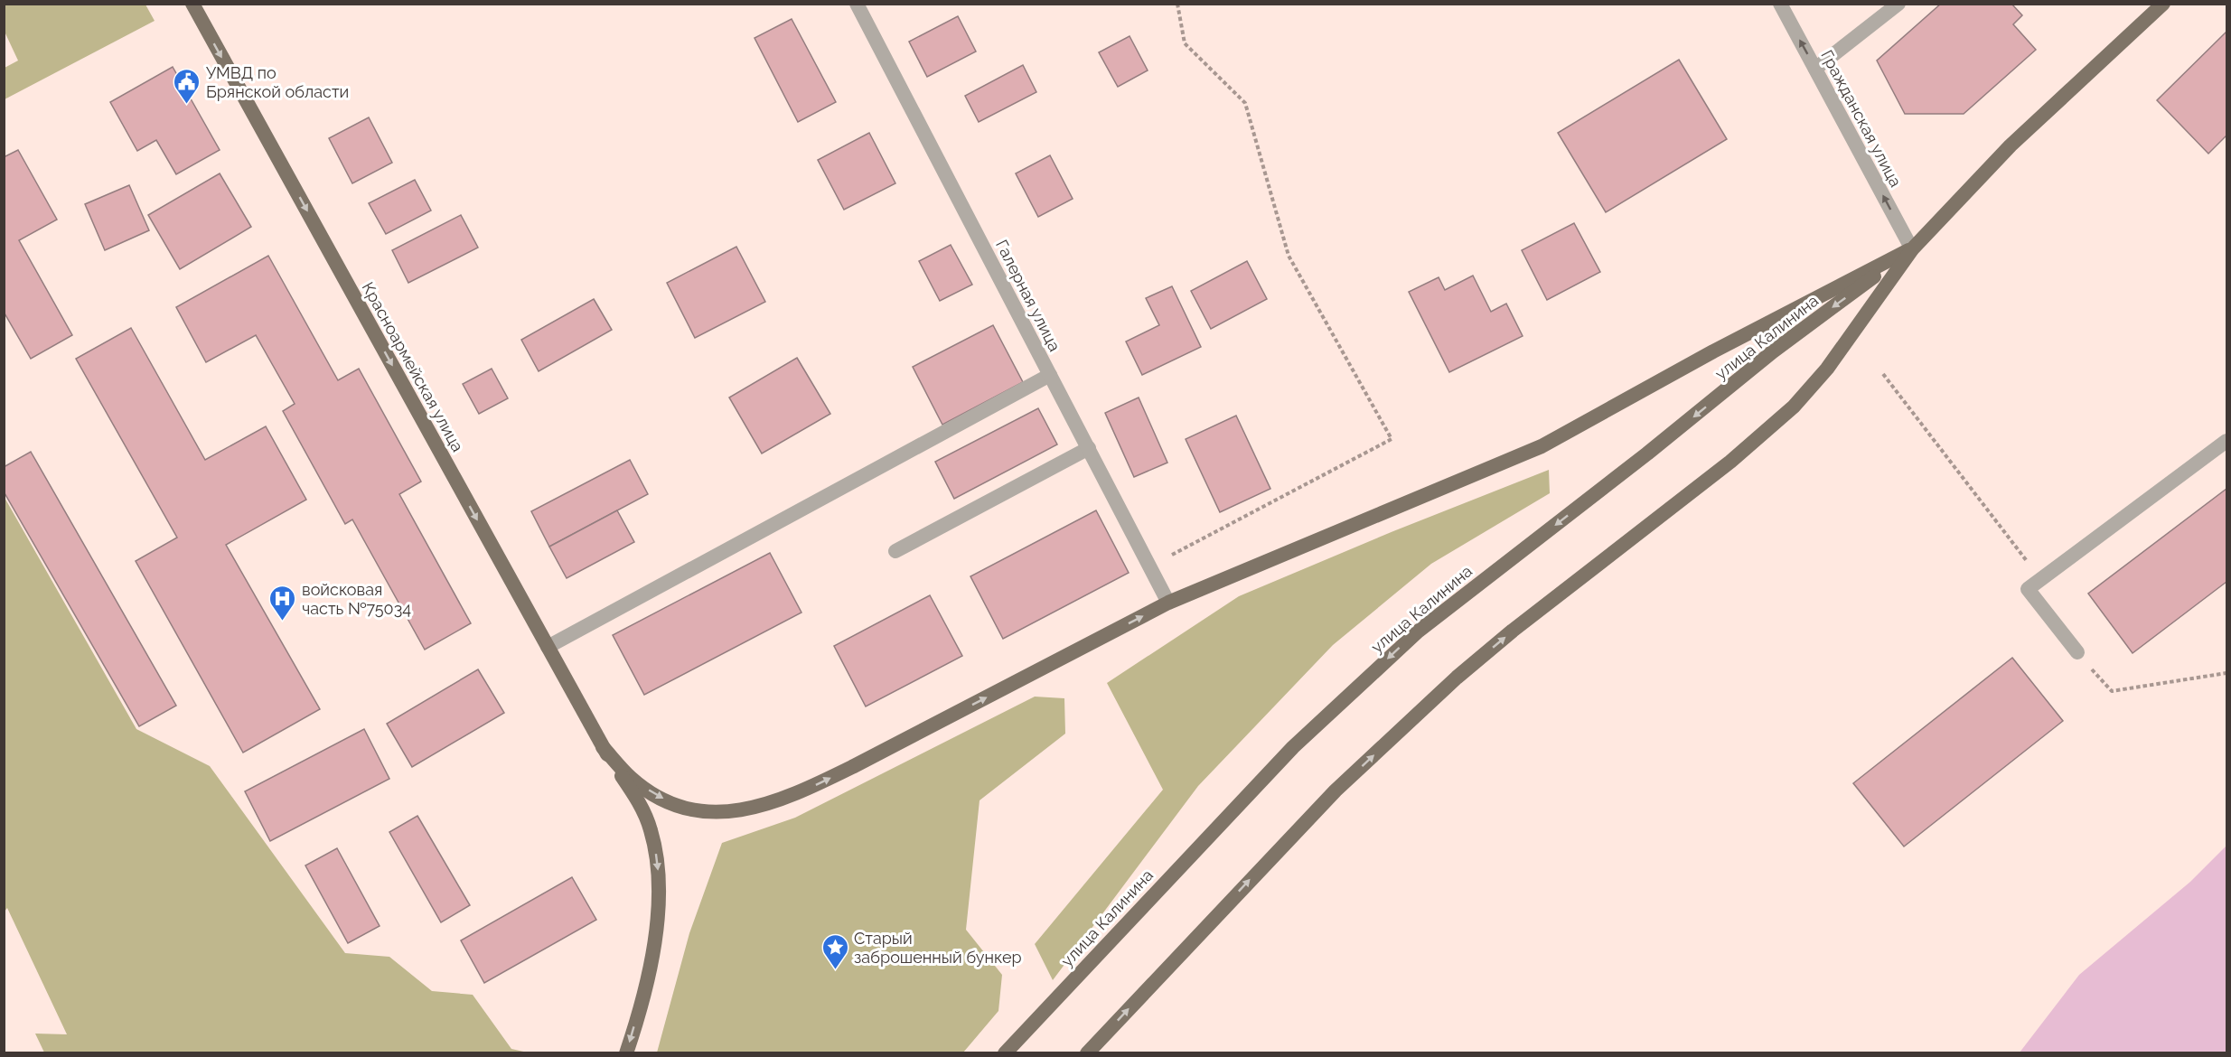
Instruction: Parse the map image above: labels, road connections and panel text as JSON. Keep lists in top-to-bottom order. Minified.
{"streets":{"main road":["улица Калинина","Красноармейская улица"],"street":["Гражданская улица","Галерная улица"]},"crossings":[["Гражданская улица","улица Калинина"]],"one_way":["Гражданская улица","Красноармейская улица"],"places":{"public building":["УМВД по Брянской области"],"hospital":["войсковая часть №75034"],"place":["Старый заброшенный бункер"]}}
